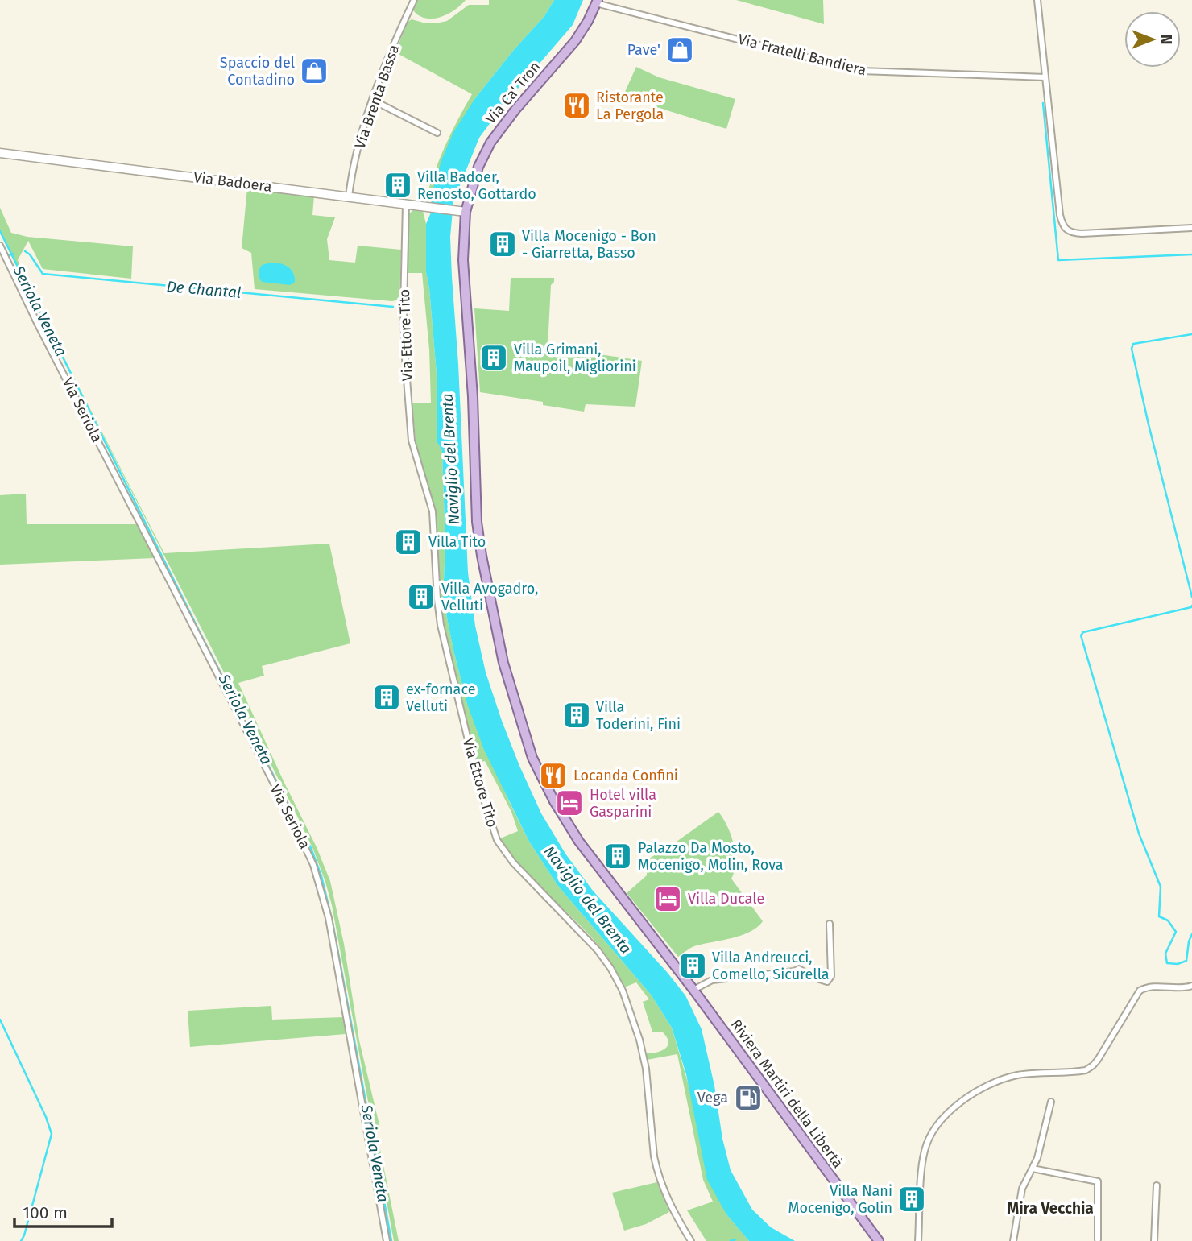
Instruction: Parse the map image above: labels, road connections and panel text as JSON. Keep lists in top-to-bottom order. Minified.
{"streets":{"main road":["Via Ca' Tron","Via Badoera","Riviera Martiri della Libertà"],"street":["Via Fratelli Bandiera","Via Brenta Bassa","Via Ettore Tito","Via Seriola"]},"crossings":[["Via Fratelli Bandiera","Via Ca' Tron"],["Via Ca' Tron","Via Badoera"],["Via Ca' Tron","Riviera Martiri della Libertà"],["Via Brenta Bassa","Via Badoera"],["Via Badoera","Via Ettore Tito"],["Via Badoera","Riviera Martiri della Libertà"]],"districts":["Mira Vecchia"],"water":["De Chantal","Seriola Veneta","Naviglio del Brenta"],"places":{"shop":["Pave'","Spaccio del Contadino"],"restaurant":["Ristorante La Pergola","Locanda Confini"],"building":["Villa Badoer, Renosto, Gottardo","Villa Mocenigo - Bon - Giarretta, Basso","Villa Grimani, Maupoil, Migliorini","Villa Tito","Villa Avogadro, Velluti","ex-fornace Velluti","Villa Toderini, Fini","Palazzo Da Mosto, Mocenigo, Molin, Rova","Villa Andreucci, Comello, Sicurella","Villa Nani Mocenigo, Golin"],"hotel":["Hotel villa Gasparini","Villa Ducale"],"fuel station":["Vega"]},"scale_bar":"100 m","north":"right"}
